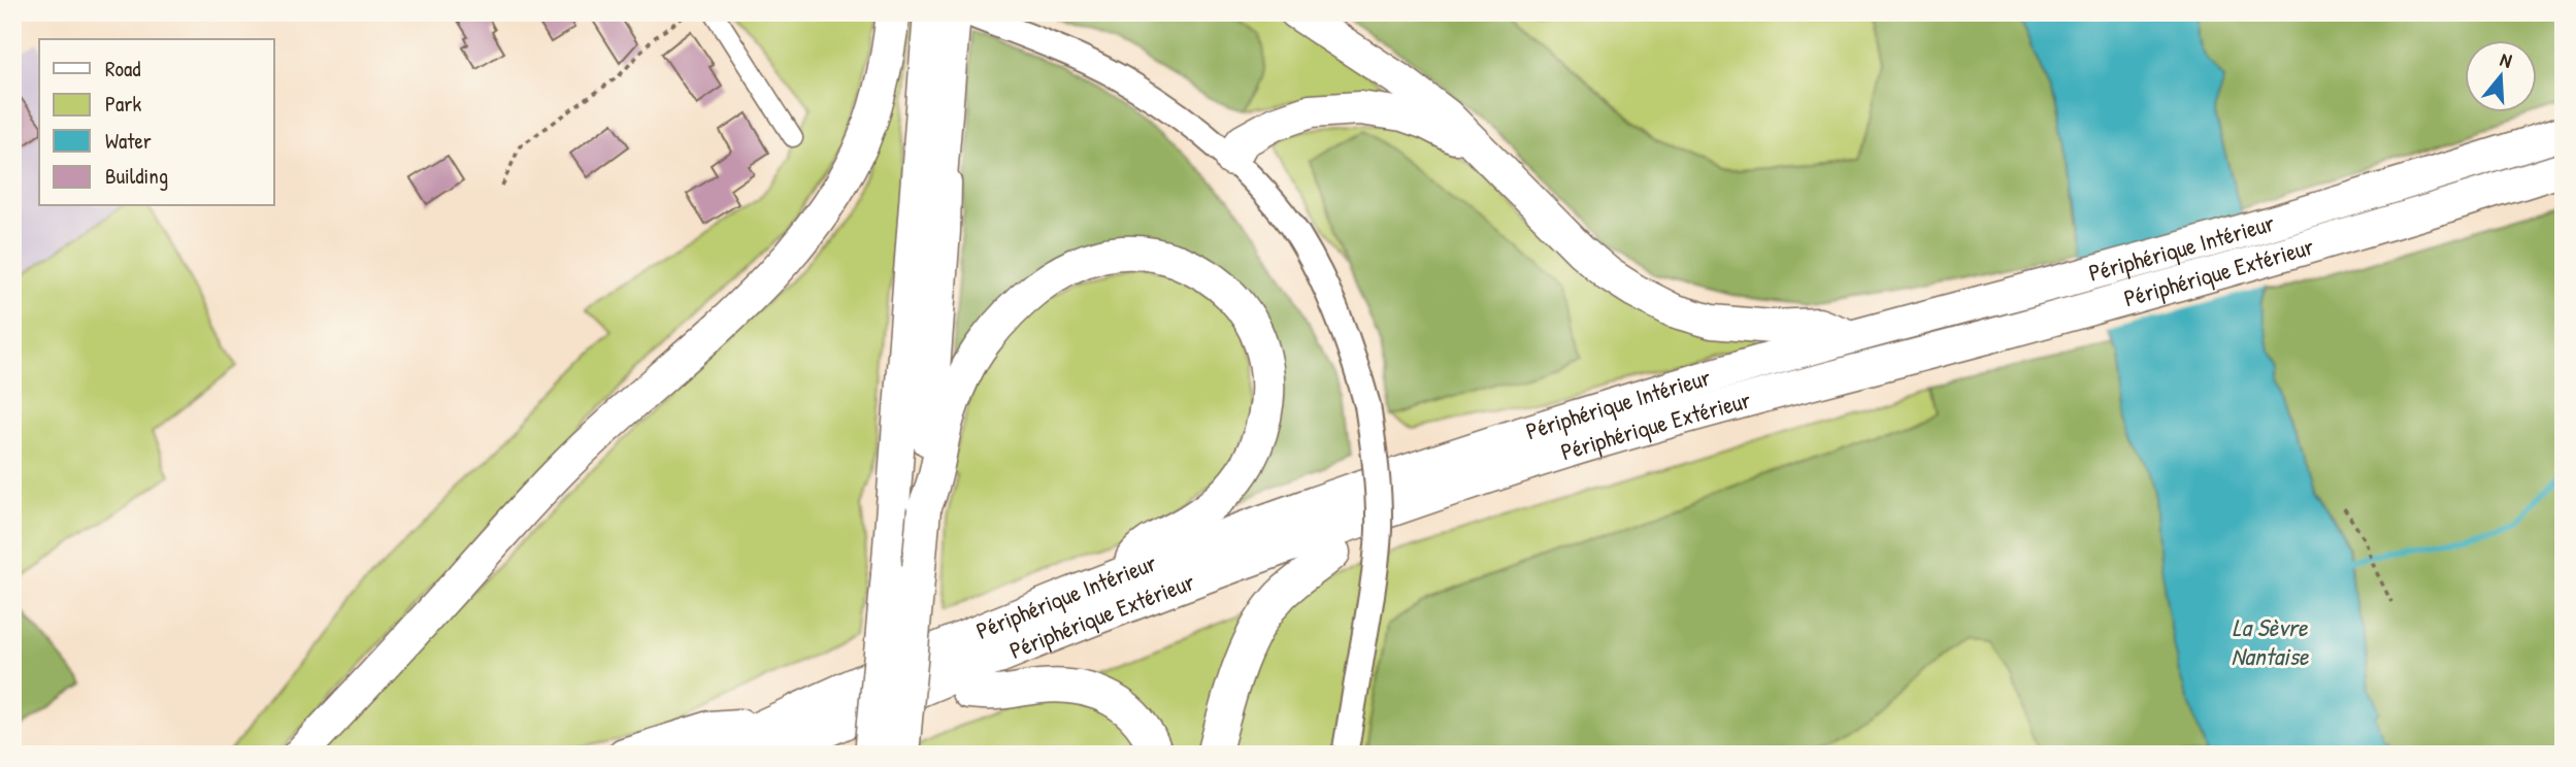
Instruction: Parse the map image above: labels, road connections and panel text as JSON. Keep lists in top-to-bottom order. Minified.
{"streets":{"highway":["Périphérique Intérieur","Périphérique Extérieur"]},"crossings":[["Périphérique Intérieur","Périphérique Extérieur"]],"water":["La Sèvre Nantaise"],"legend":["Road","Park","Water","Building"],"north":"top"}
